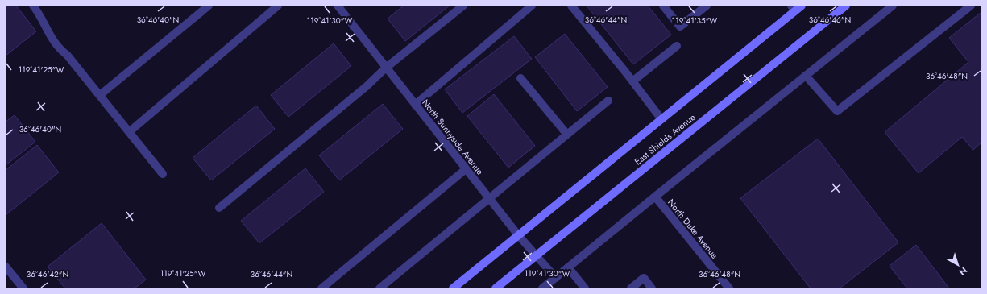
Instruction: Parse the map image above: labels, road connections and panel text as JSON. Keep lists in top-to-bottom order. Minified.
{"streets":{"main road":["East Shields Avenue"],"street":["North Sunnyside Avenue","North Duke Avenue"]},"crossings":[["North Sunnyside Avenue","East Shields Avenue"]],"north":"bottom right","coordinates":["36°46'44\"N","36°46'46\"N","36°46'40\"N","119°41'30\"W","119°41'35\"W","119°41'25\"W","36°46'48\"N","36°46'42\"N"]}
